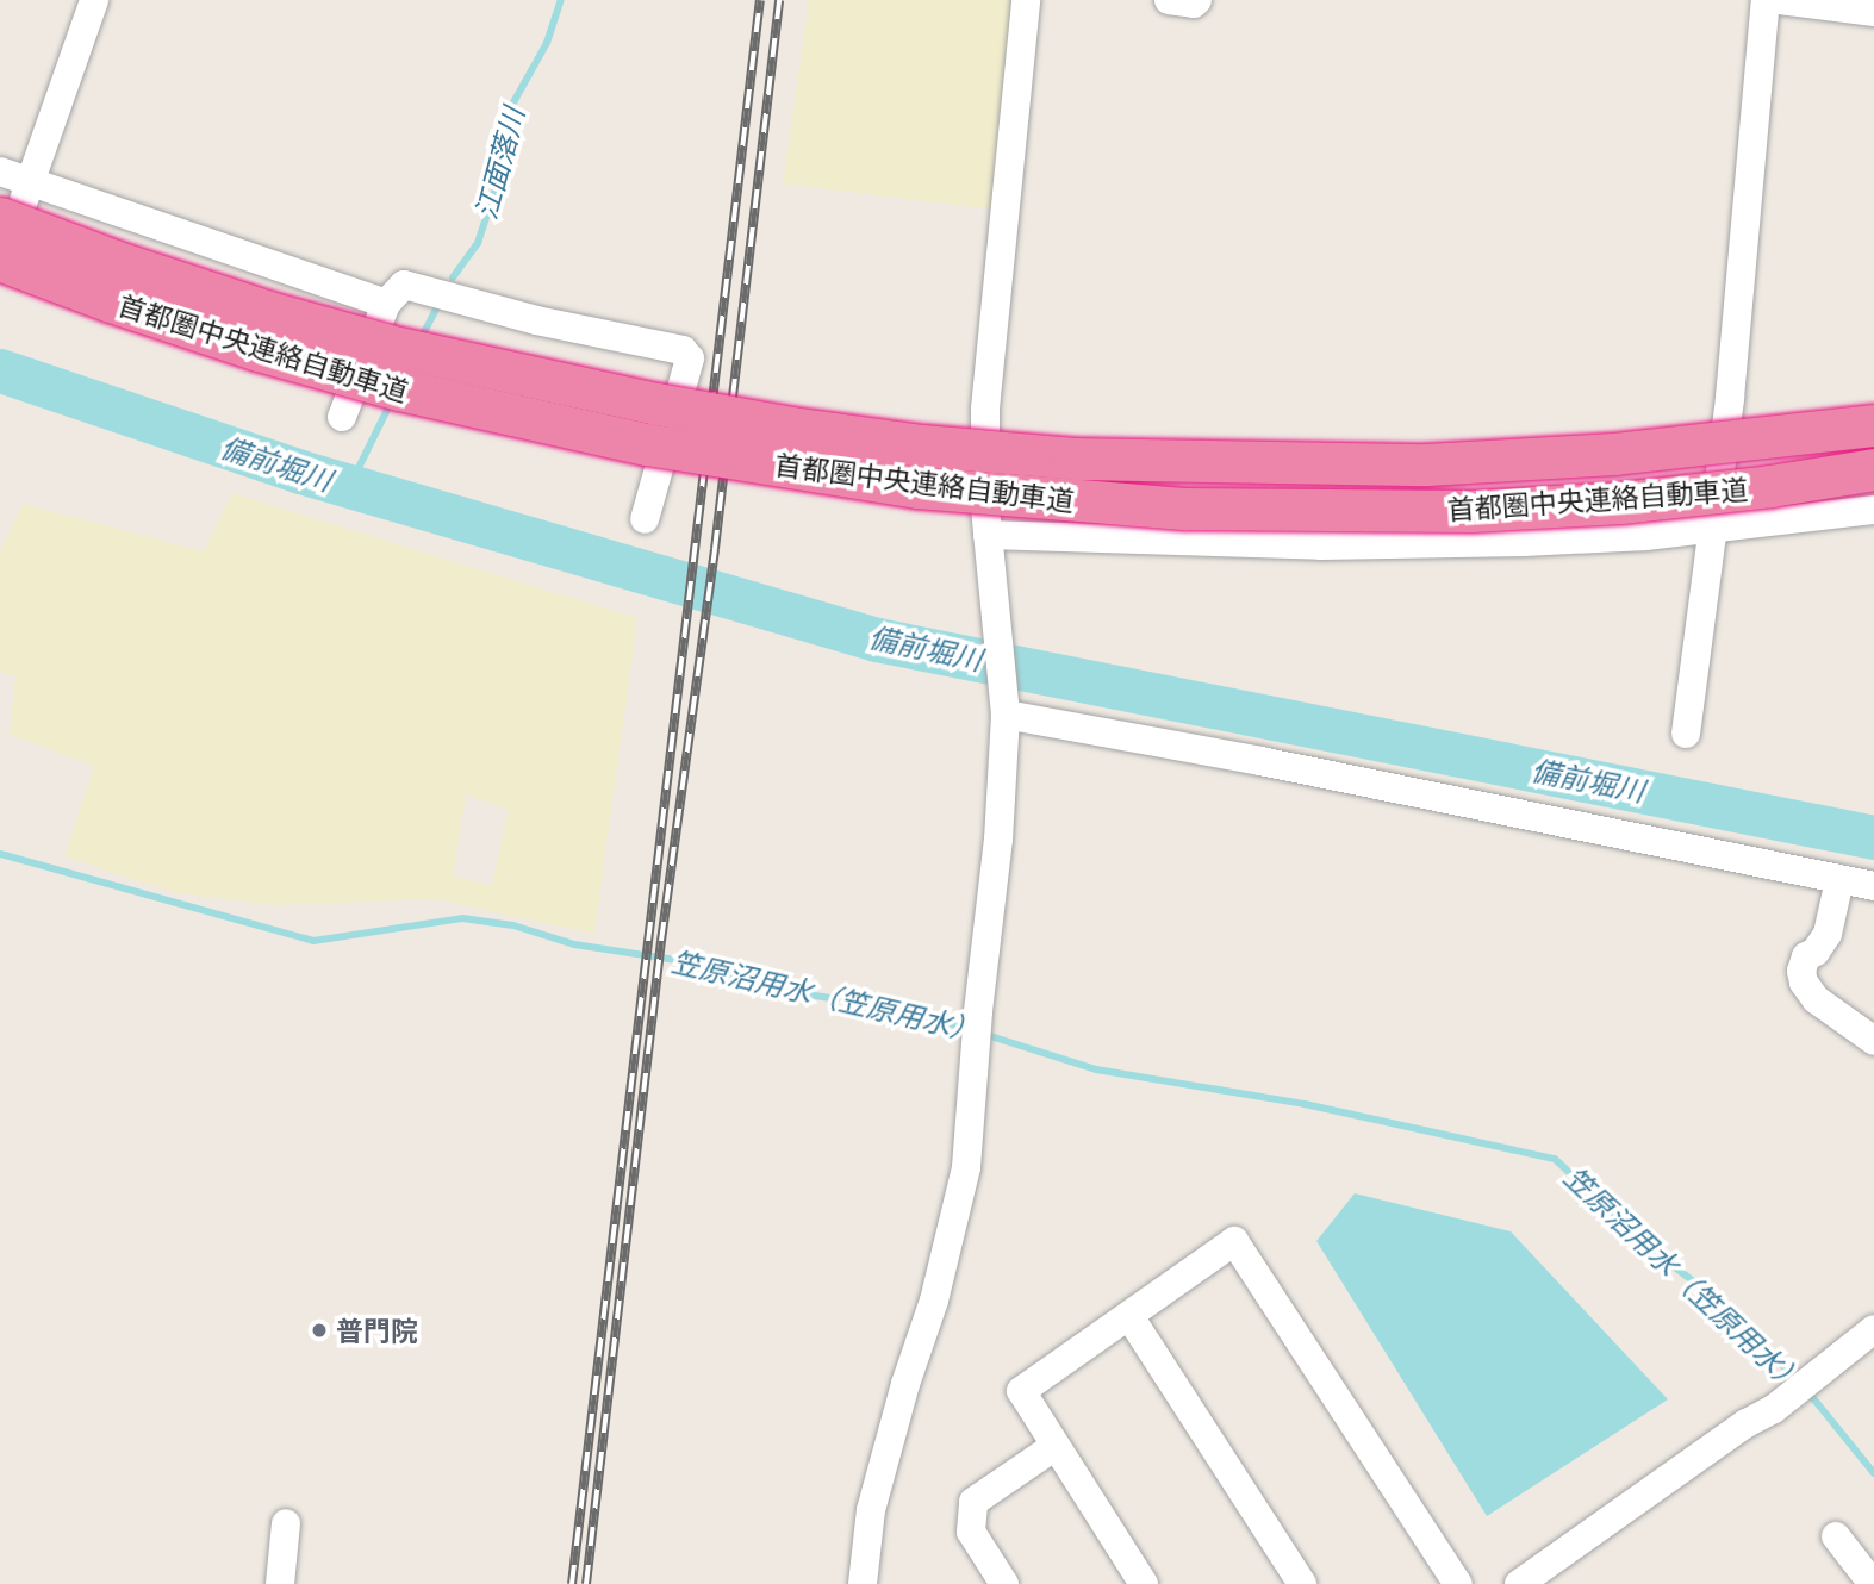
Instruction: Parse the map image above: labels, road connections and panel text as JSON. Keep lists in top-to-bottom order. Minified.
{"streets":{"highway":["首都圏中央連絡自動車道"]},"water":["江面落川","備前堀川","笠原沼用水（笠原用水）"],"places":["普門院"]}
